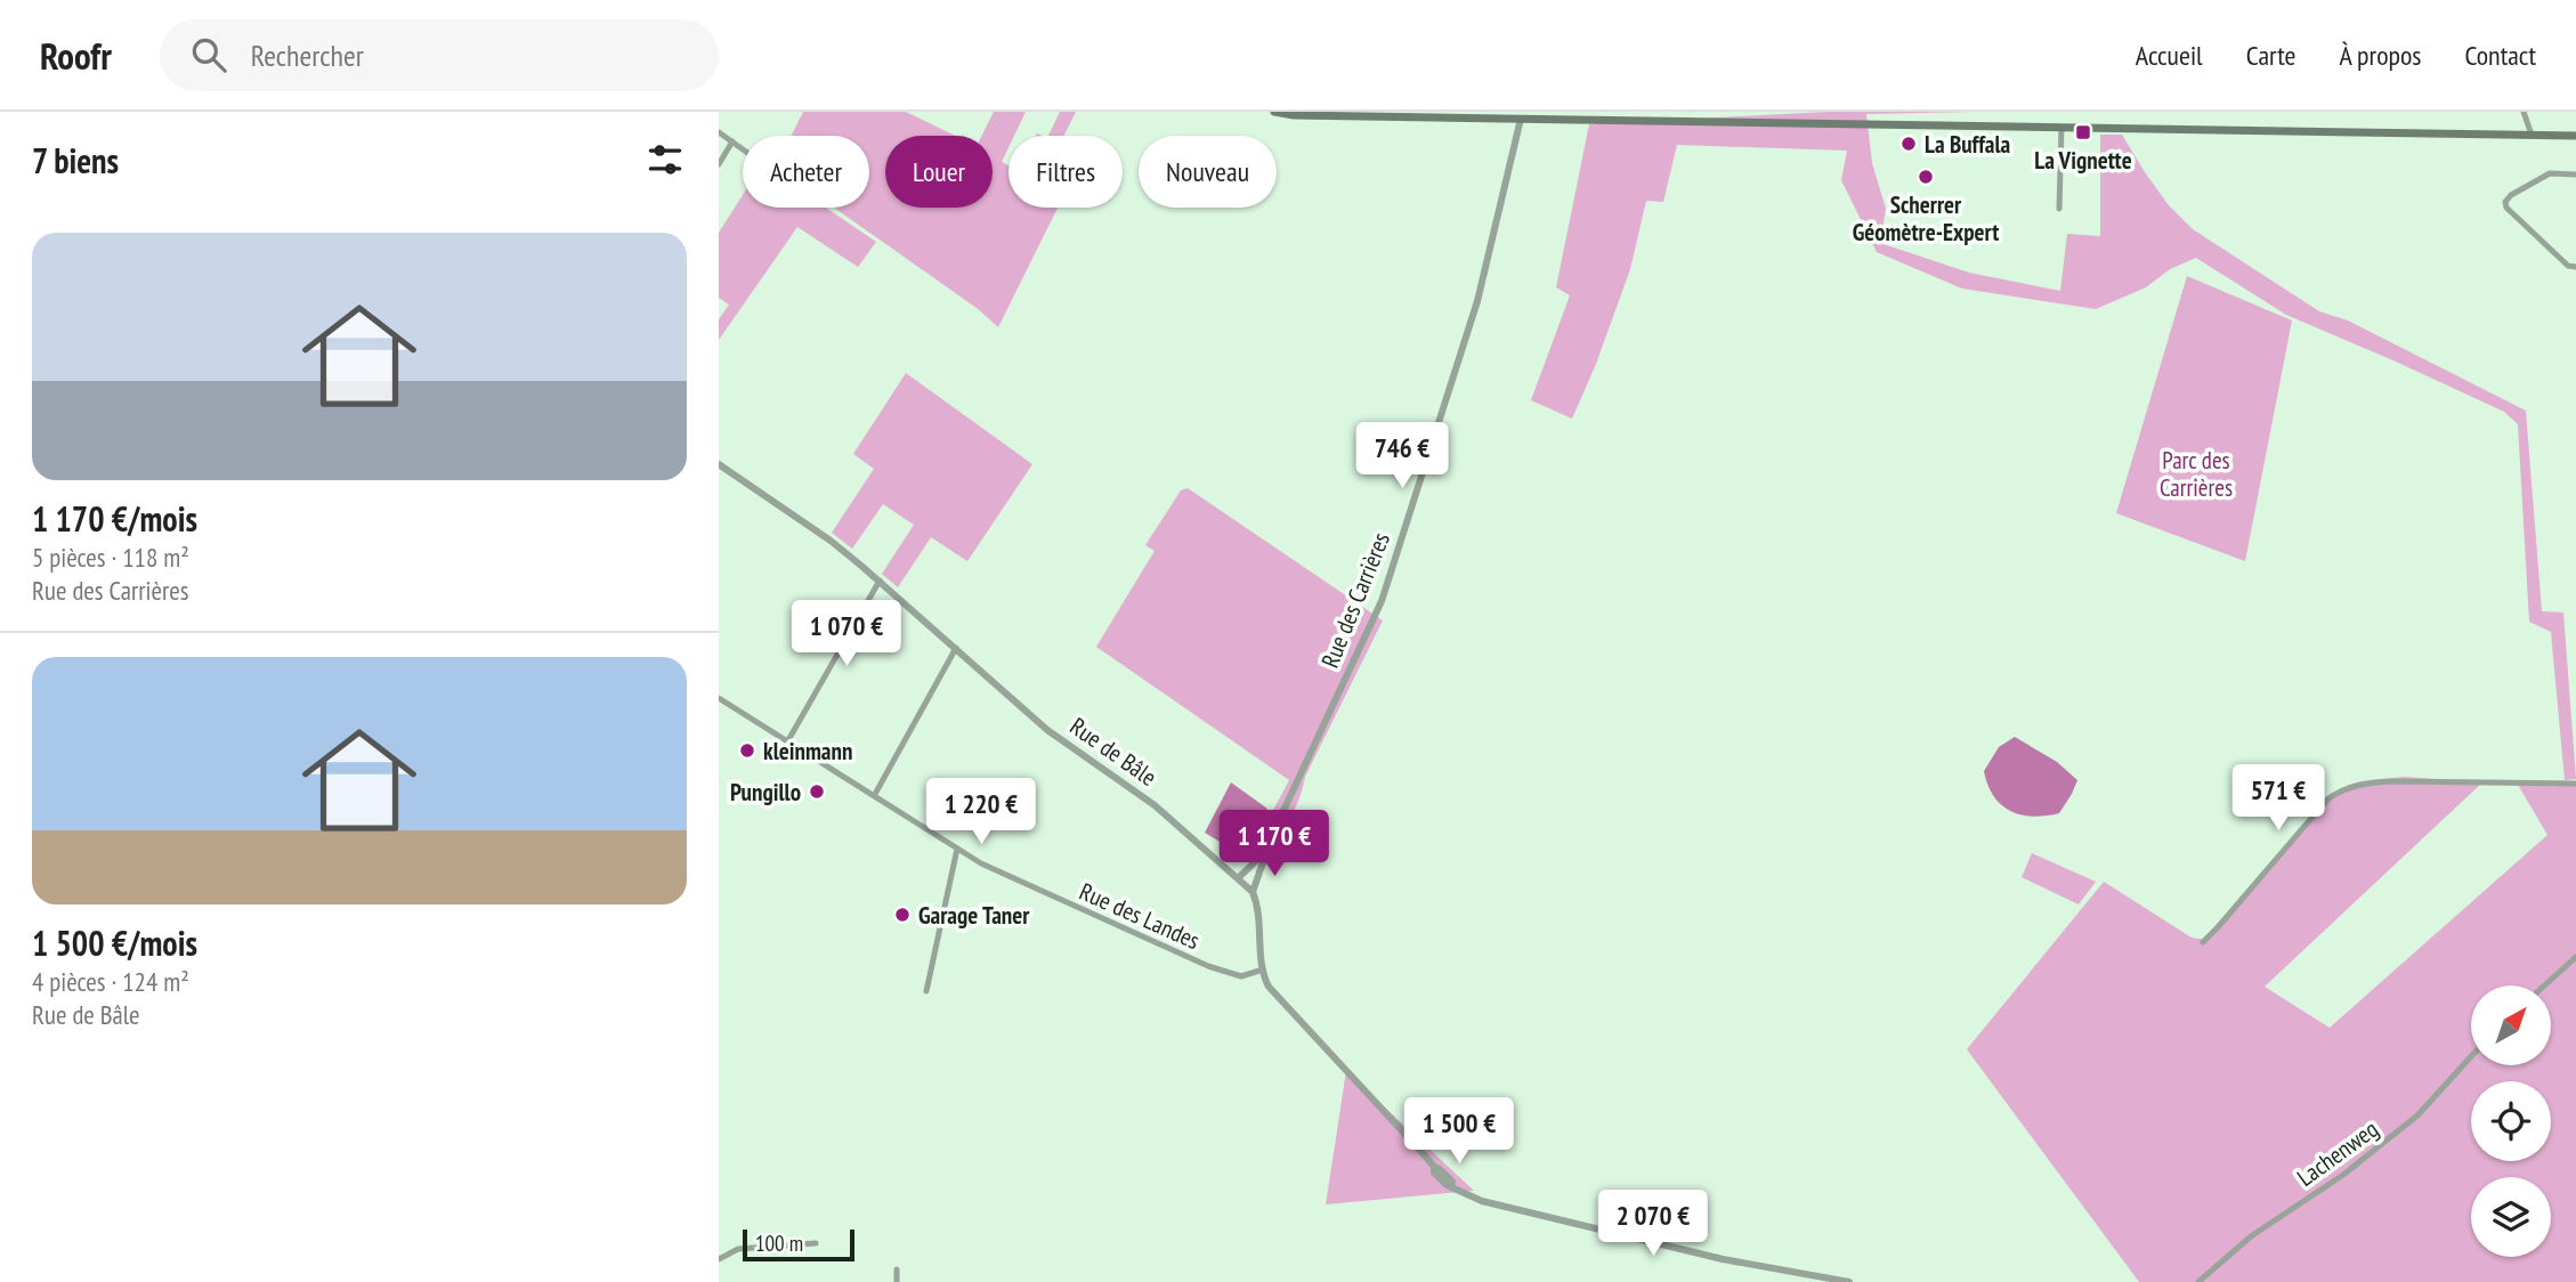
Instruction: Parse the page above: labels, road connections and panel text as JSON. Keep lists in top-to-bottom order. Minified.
{"streets":{"street":["Rue des Carrières","Rue de Bâle","Rue des Landes","Lachenweg"]},"crossings":[["Rue des Carrières","Rue de Bâle"]],"parks":["Parc des Carrières"],"places":{"transit":["La Vignette"],"other":["La Buffala","Scherrer Géomètre-Expert","kleinmann","Pungillo","Garage Taner"]},"scale_bar":"100 m","north":"top right","page":{"header":"Roofr","search":"Rechercher","nav":["Accueil","Carte","À propos","Contact"],"heading":"7 biens","chip":["Acheter","Louer","Filtres","Nouveau"],"list":[{"name":"1 170 €/mois","note":"5 pièces · 118 m² · Rue des Carrières"},{"name":"1 500 €/mois","note":"4 pièces · 124 m² · Rue de Bâle"}],"price":["746 €","1 070 €","571 €","1 220 €","1 170 €","1 500 €","2 070 €"],"scale":"100 m"}}
